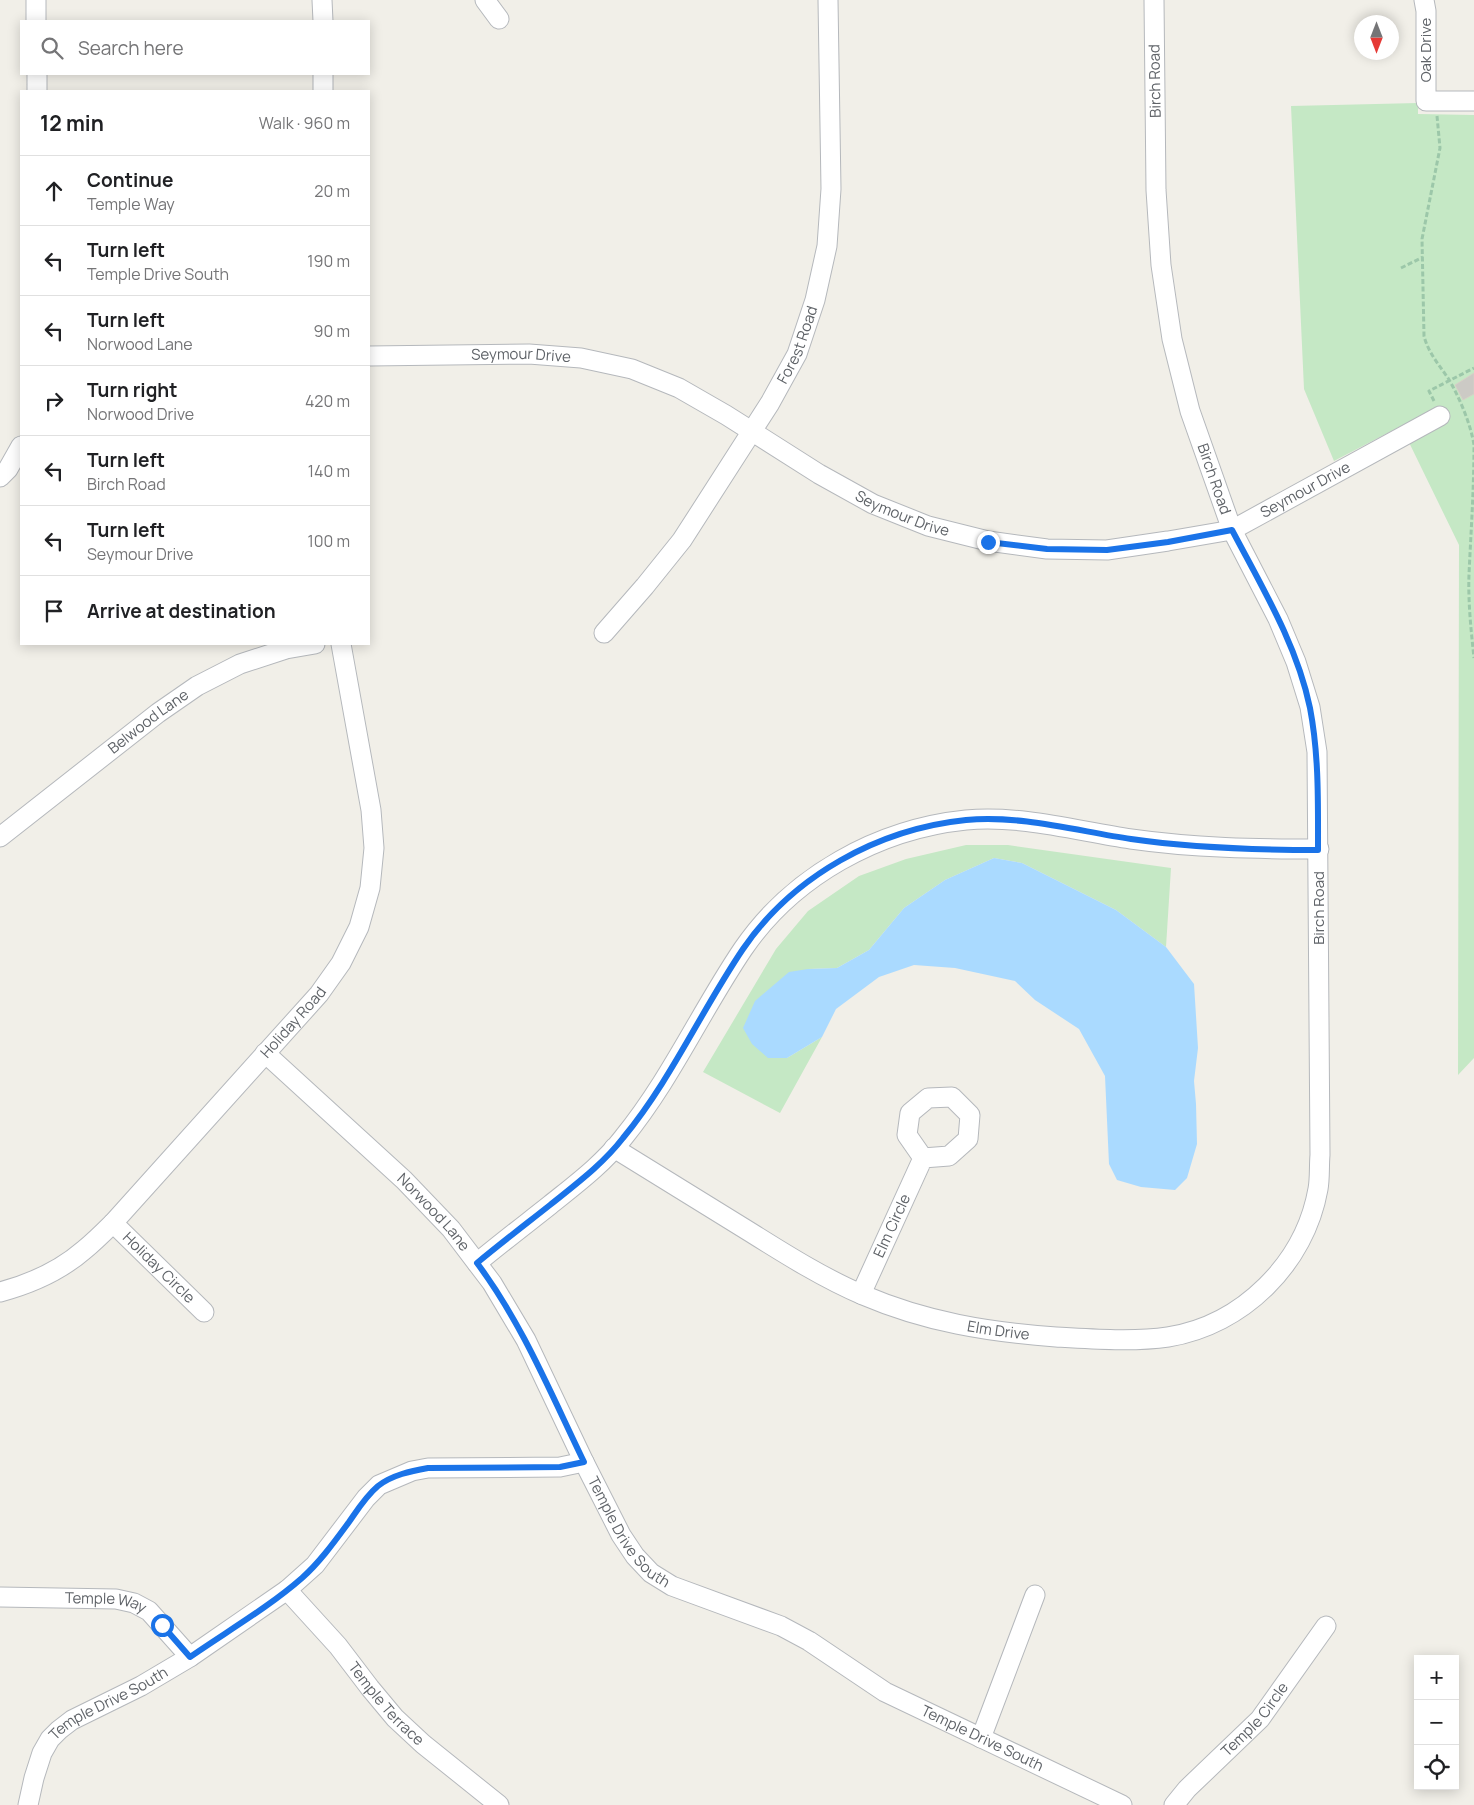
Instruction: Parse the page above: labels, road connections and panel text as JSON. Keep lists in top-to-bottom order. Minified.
{"streets":{"street":["Oak Drive","Birch Road","Forest Road","Seymour Drive","Belwood Lane","Holiday Road","Norwood Lane","Elm Circle","Holiday Circle","Elm Drive","Temple Drive South","Temple Way","Temple Terrace","Temple Circle"]},"crossings":[["Birch Road","Seymour Drive"],["Birch Road","Elm Drive"],["Forest Road","Seymour Drive"],["Holiday Road","Norwood Lane"],["Holiday Road","Holiday Circle"],["Norwood Lane","Temple Drive South"],["Elm Circle","Elm Drive"],["Temple Drive South","Temple Way"],["Temple Drive South","Temple Terrace"]],"north":"bottom","page":{"search":"Search here","heading":["12 min","Walk · 960 m"],"list":[["Continue","Temple Way","20 m"],["Turn left","Temple Drive South","190 m"],["Turn left","Norwood Lane","90 m"],["Turn right","Norwood Drive","420 m"],["Turn left","Birch Road","140 m"],["Turn left","Seymour Drive","100 m"],"Arrive at destination"],"map_buttons":["+","−"]}}
